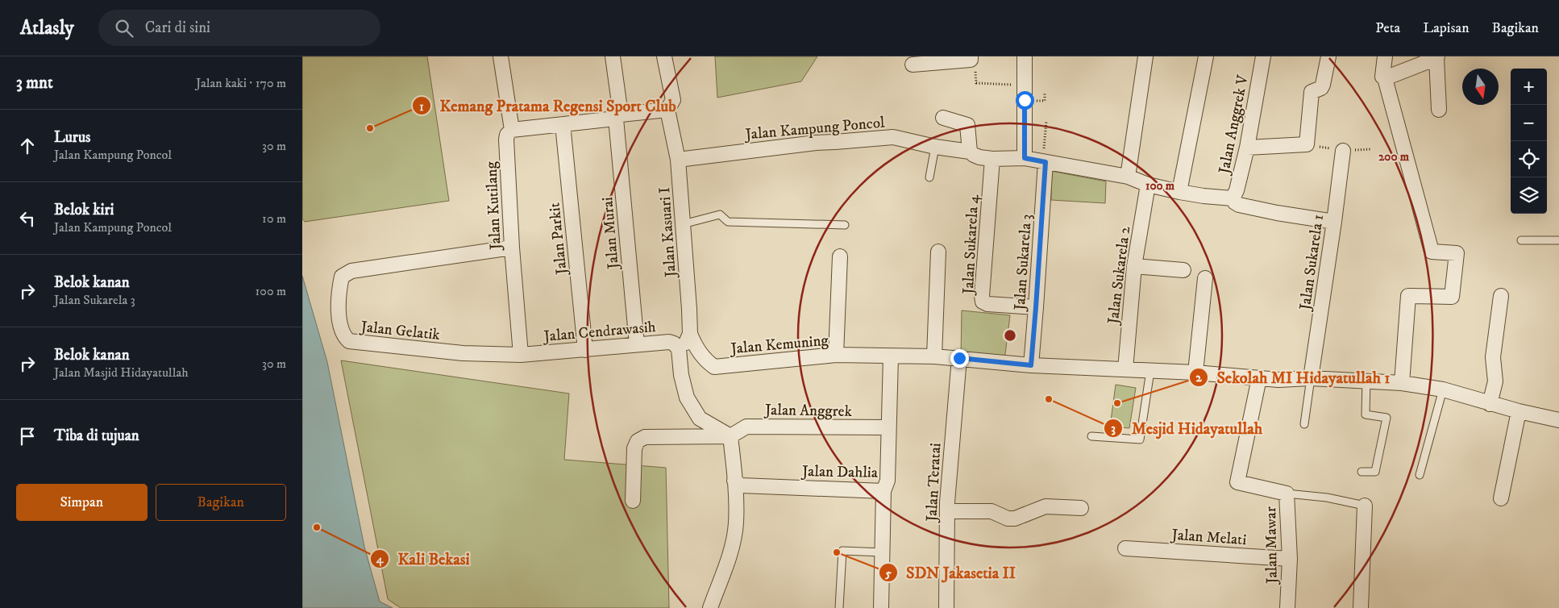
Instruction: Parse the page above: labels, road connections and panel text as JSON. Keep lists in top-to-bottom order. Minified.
{"streets":{"street":["Jalan Anggrek V","Jalan Kampung Poncol","Jalan Kutilang","Jalan Kasuari I","Jalan Murai","Jalan Parkit","Jalan Sukarela 4","Jalan Sukarela 3","Jalan Sukarela 1","Jalan Sukarela 2","Jalan Gelatik","Jalan Cendrawasih","Jalan Kemuning","Jalan Anggrek","Jalan Dahlia","Jalan Teratai","Jalan Melati","Jalan Mawar"]},"crossings":[["Jalan Anggrek V","Jalan Kampung Poncol"],["Jalan Kampung Poncol","Jalan Kasuari I"],["Jalan Kampung Poncol","Jalan Sukarela 4"],["Jalan Kampung Poncol","Jalan Sukarela 3"],["Jalan Kampung Poncol","Jalan Sukarela 1"],["Jalan Kampung Poncol","Jalan Sukarela 2"],["Jalan Kutilang","Jalan Gelatik"],["Jalan Kutilang","Jalan Cendrawasih"],["Jalan Kasuari I","Jalan Kemuning"],["Jalan Murai","Jalan Cendrawasih"],["Jalan Parkit","Jalan Cendrawasih"],["Jalan Sukarela 4","Jalan Sukarela 3"],["Jalan Sukarela 3","Jalan Kemuning"],["Jalan Sukarela 1","Jalan Kemuning"],["Jalan Sukarela 2","Jalan Kemuning"],["Jalan Gelatik","Jalan Cendrawasih"],["Jalan Kemuning","Jalan Dahlia"],["Jalan Kemuning","Jalan Teratai"],["Jalan Kemuning","Jalan Mawar"],["Jalan Anggrek","Jalan Dahlia"],["Jalan Melati","Jalan Mawar"]],"places":["Kemang Pratama Regensi Sport Club","Mesjid Hidayatullah","Sekolah MI Hidayatullah 1","Kali Bekasi","SDN Jakasetia II"],"north":"bottom","page":{"header":"Atlasly","search":"Cari di sini","nav":["Peta","Lapisan","Bagikan"],"heading":["3 mnt","Jalan kaki · 170 m"],"map_buttons":["+","−"],"list":[["Lurus","Jalan Kampung Poncol","30 m"],["Belok kiri","Jalan Kampung Poncol","10 m"],["Belok kanan","Jalan Sukarela 3","100 m"],["Belok kanan","Jalan Masjid Hidayatullah","30 m"],"Tiba di tujuan"],"buttons":["Simpan","Bagikan"]},"rings":["200 m","100 m"]}
